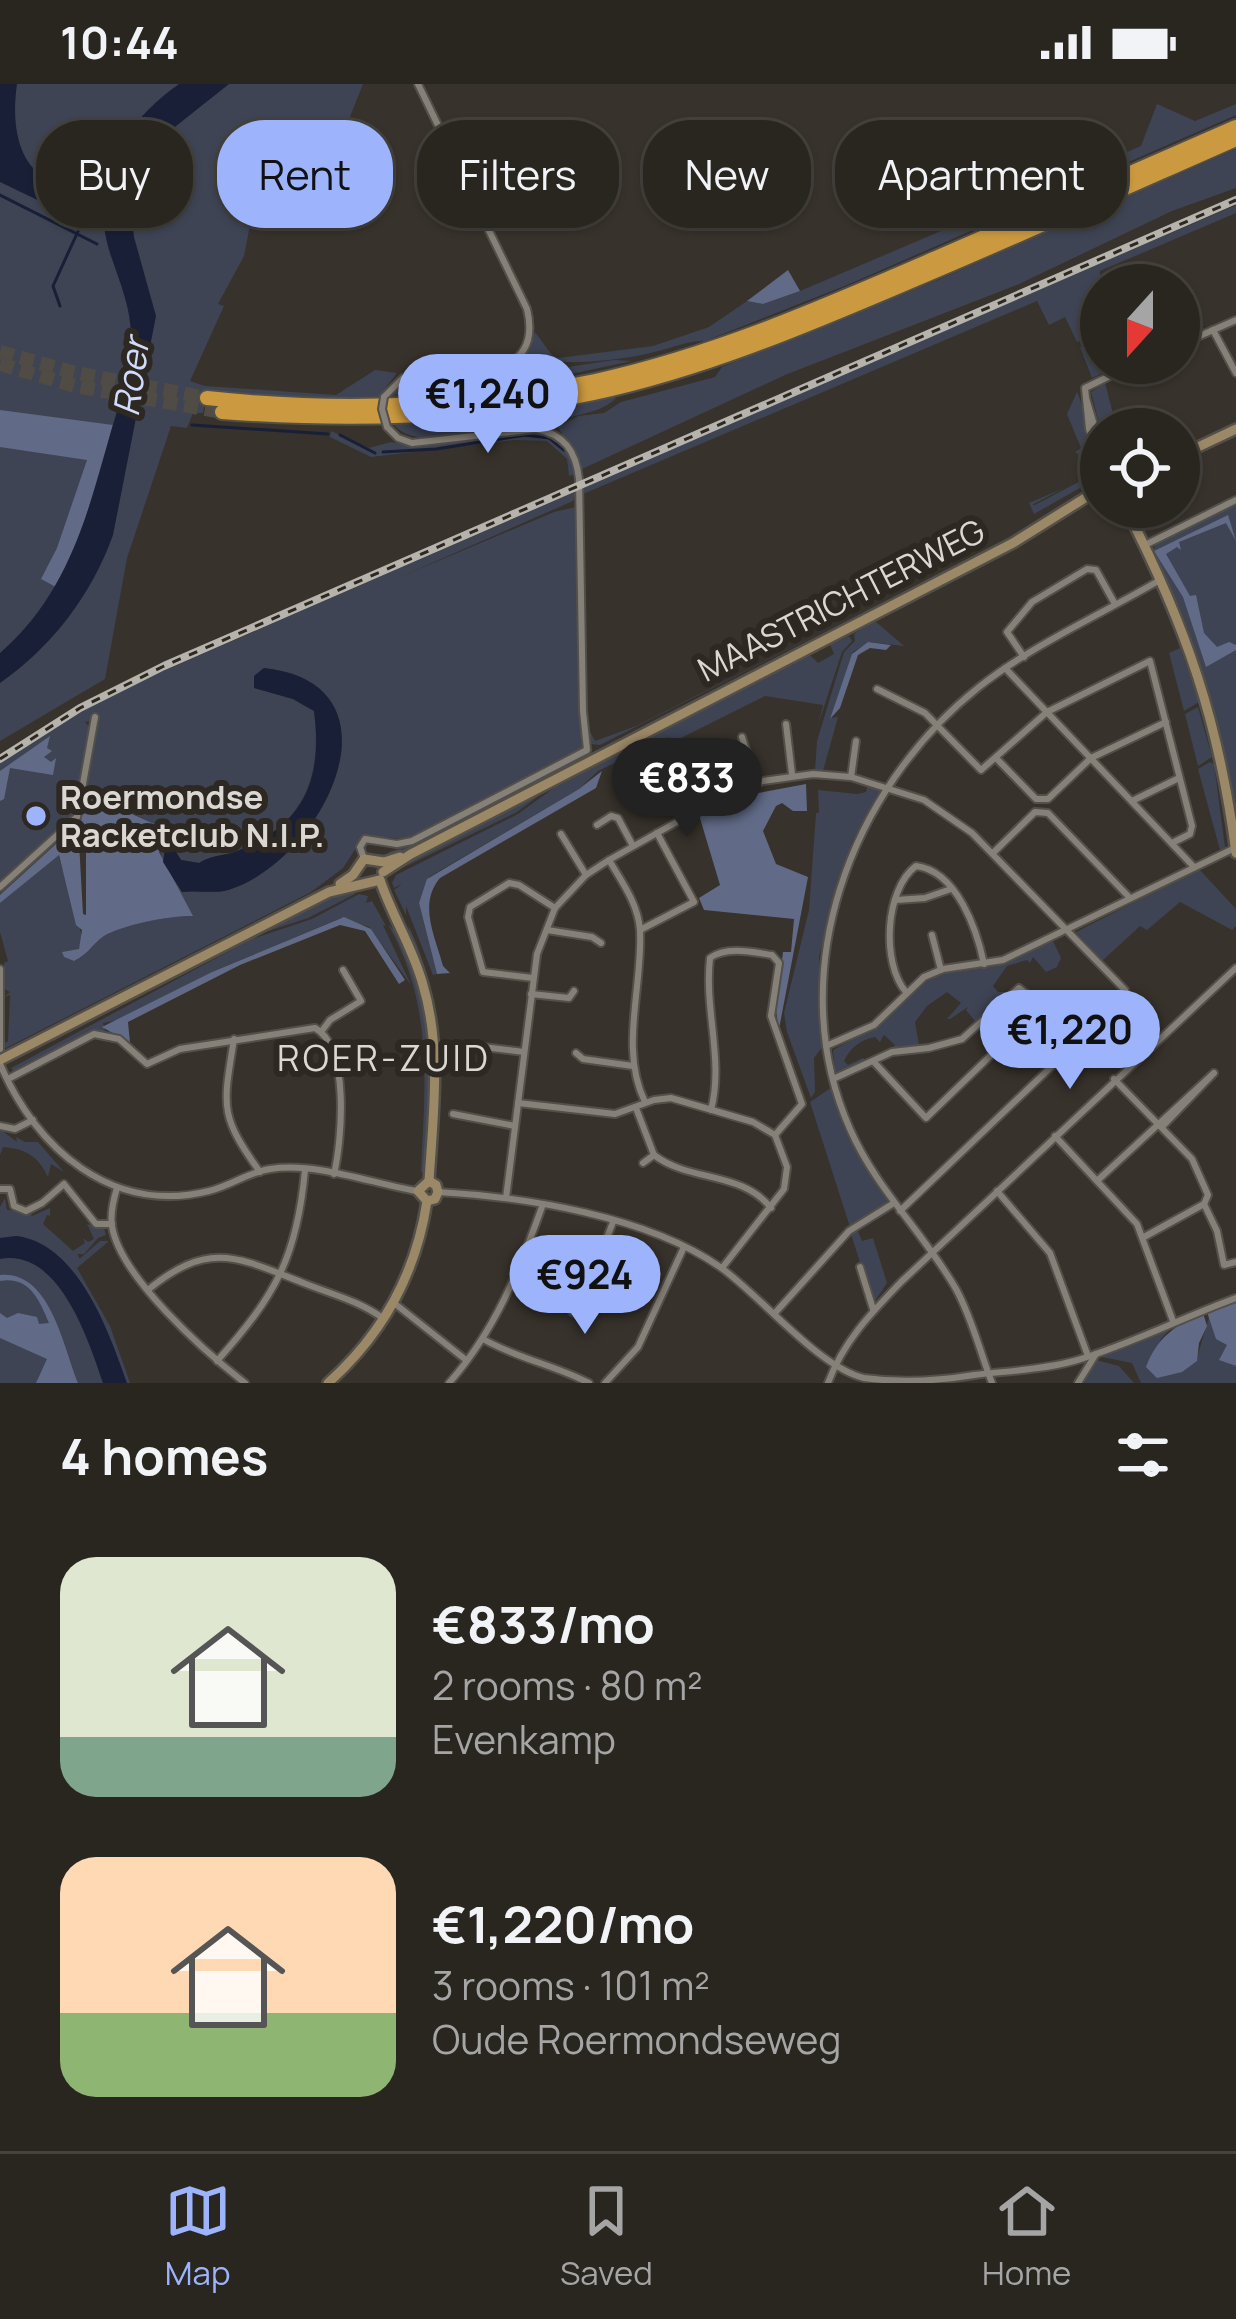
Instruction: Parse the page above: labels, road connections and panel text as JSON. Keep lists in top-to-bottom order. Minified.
{"streets":{"main road":["MAASTRICHTERWEG"]},"districts":["ROER-ZUID"],"water":["Roer"],"places":["Roermondse Racketclub N.I.P."],"north":"bottom","page":{"status":"10:44","chip":["Buy","Rent","Filters","New","Apartment"],"price":["€1,240","€833","€1,220","€924"],"heading":"4 homes","list":[{"name":"€833/mo","note":"2 rooms · 80 m² · Evenkamp"},{"name":"€1,220/mo","note":"3 rooms · 101 m² · Oude Roermondseweg"}],"tabs":["Map","Saved","Home"]}}
